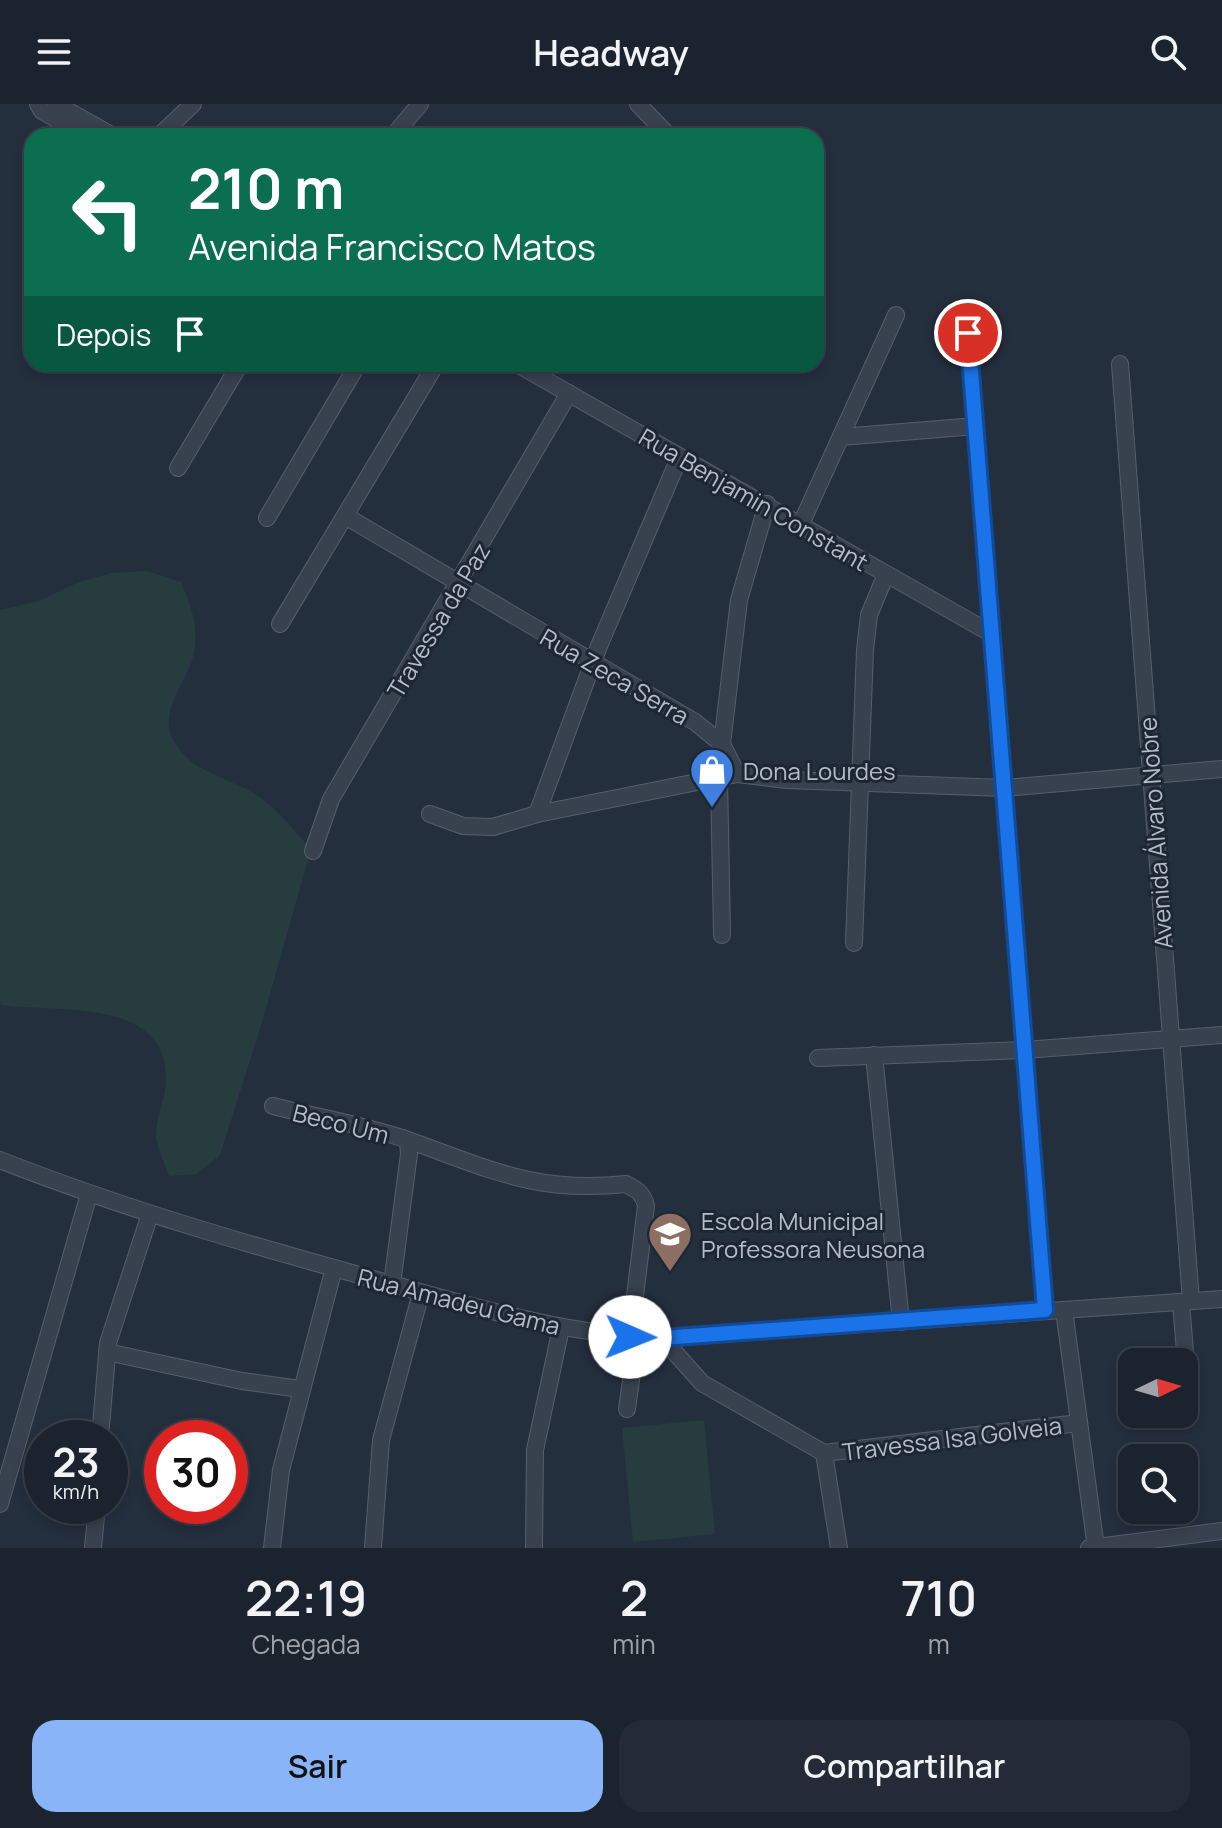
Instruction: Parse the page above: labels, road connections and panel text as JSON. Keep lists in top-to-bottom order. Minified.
{"streets":{"street":["Rua Benjamin Constant","Travessa da Paz","Rua Zeca Serra","Avenida Álvaro Nobre","Beco Um","Rua Amadeu Gama","Travessa Isa Golveia"]},"crossings":[["Rua Benjamin Constant","Travessa da Paz"],["Travessa da Paz","Rua Zeca Serra"],["Avenida Álvaro Nobre","Rua Amadeu Gama"],["Beco Um","Rua Amadeu Gama"]],"places":{"shop":["Dona Lourdes"],"school or university":["Escola Municipal Professora Neusona"]},"north":"right","page":{"header":"Headway","turn":["210 m","Avenida Francisco Matos"],"then":"Depois","speed":"23 km/h","limit":"30","eta":["22:19","Chegada","2","min","710","m"],"buttons":["Sair","Compartilhar"]}}
